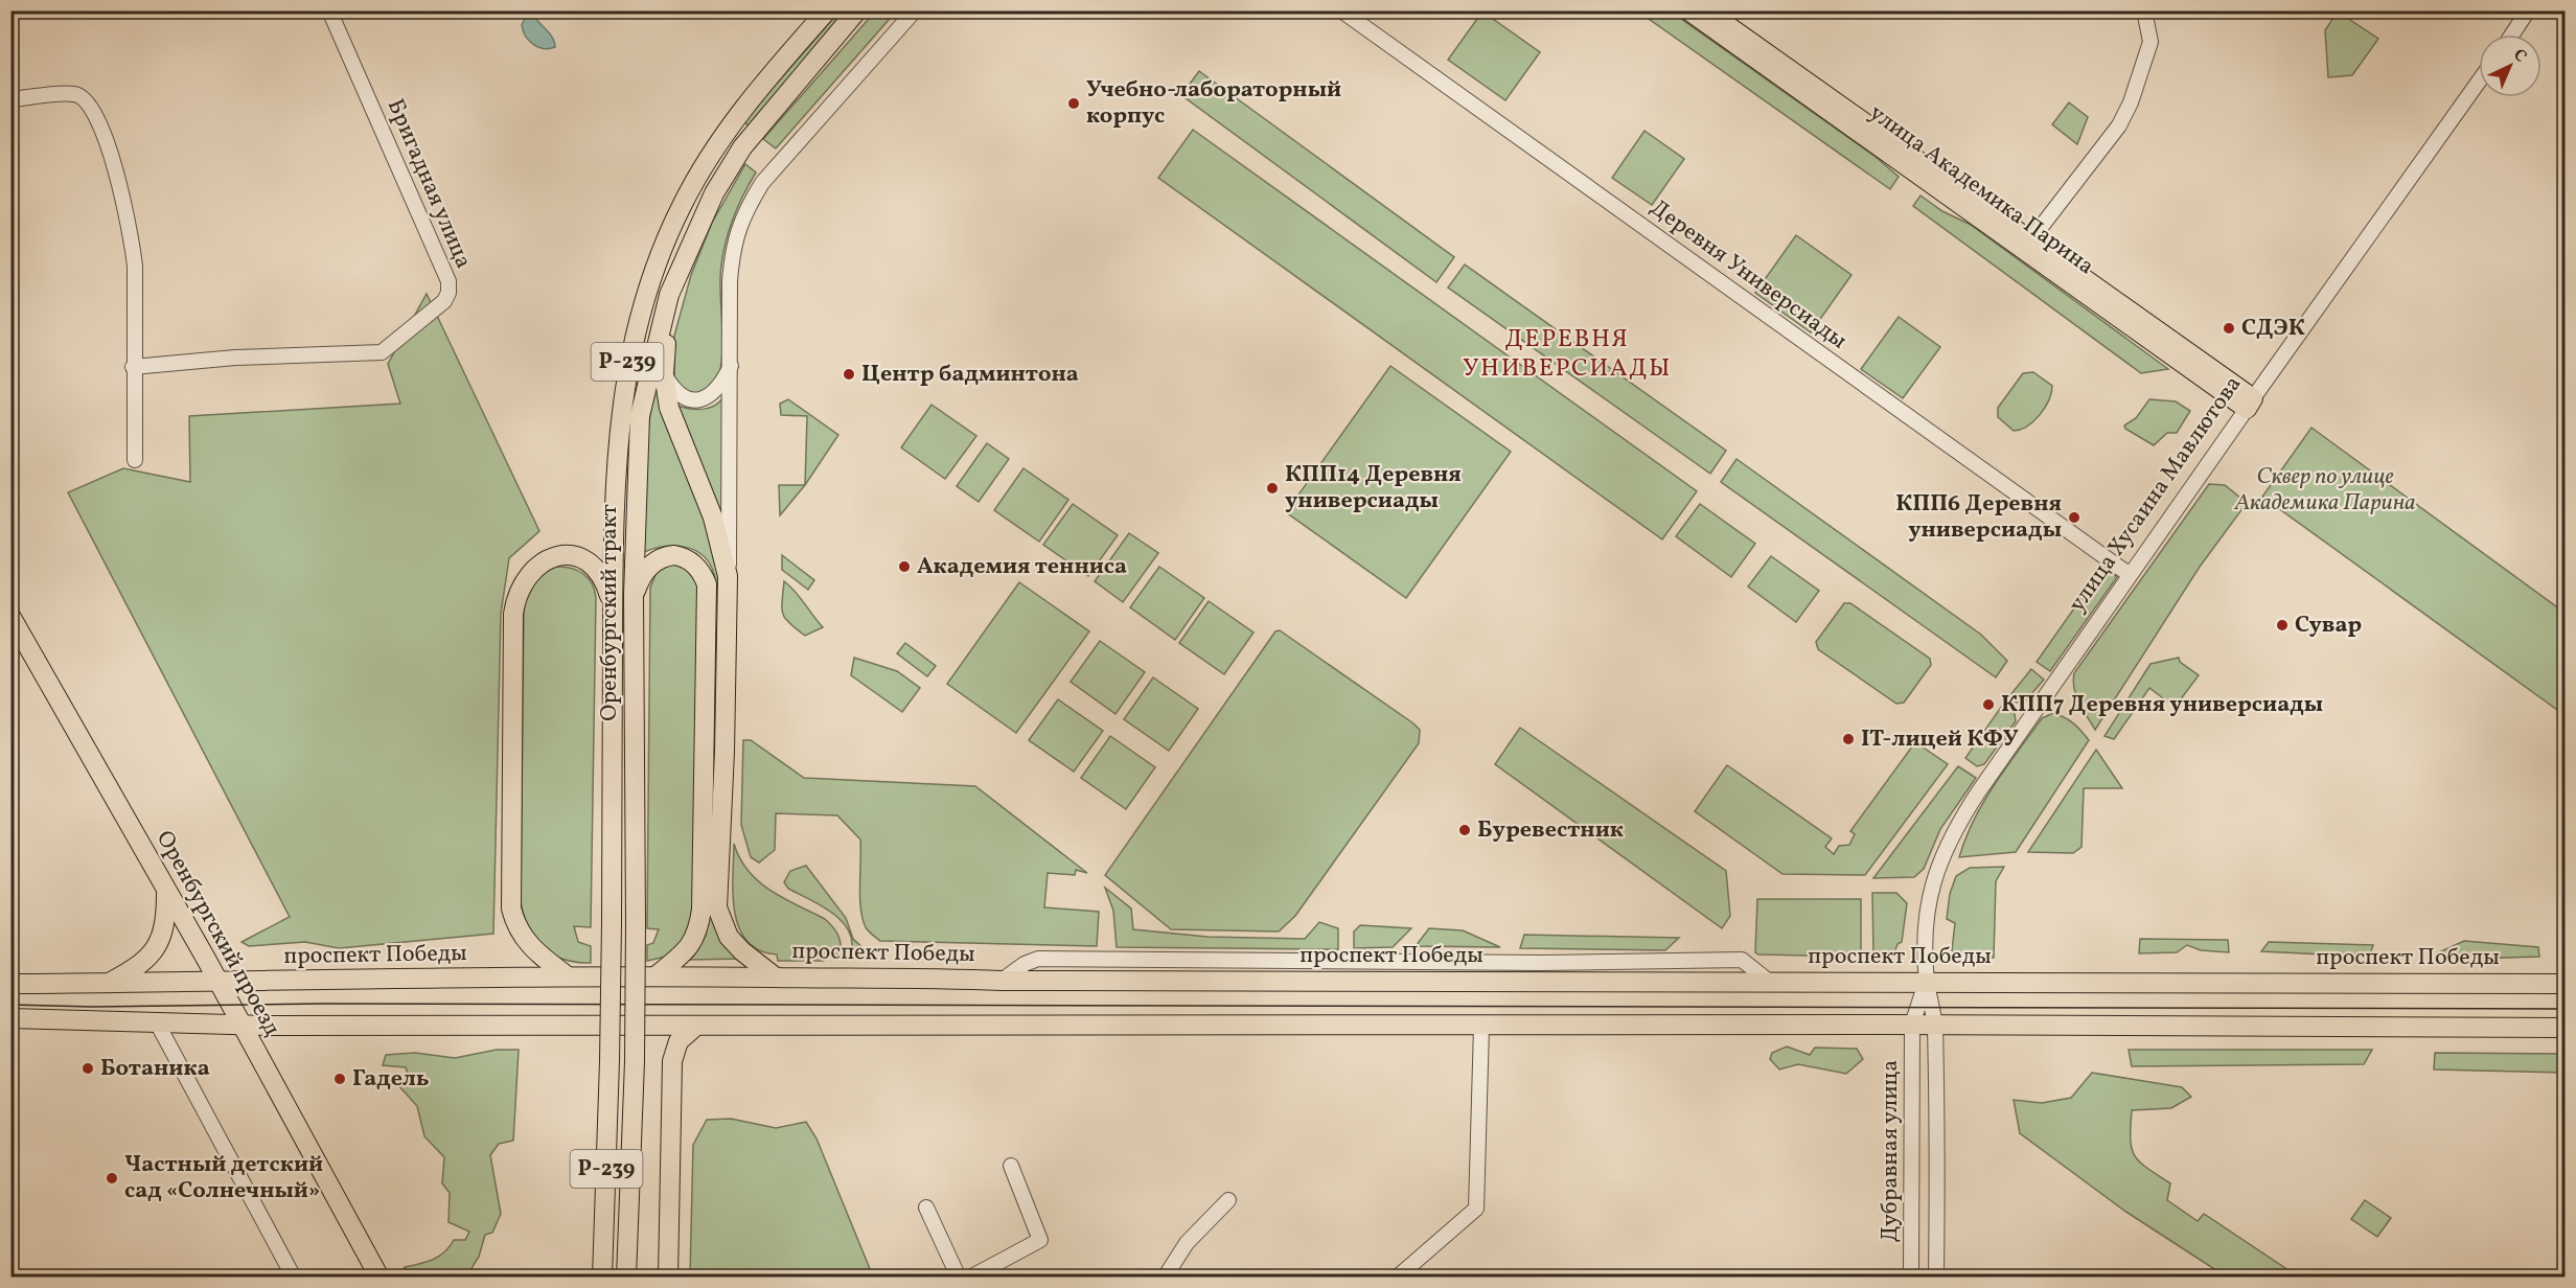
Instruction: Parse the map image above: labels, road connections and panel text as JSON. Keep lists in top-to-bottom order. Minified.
{"streets":{"main road":["улица Академика Парина","Р-239","Оренбургский тракт","Оренбургский проезд","проспект Победы"],"street":["Бригадная улица","Деревня Универсиады","улица Хусаина Мавлютова","Дубравная улица"]},"crossings":[["улица Академика Парина","улица Хусаина Мавлютова"],["Деревня Универсиады","улица Хусаина Мавлютова"],["улица Хусаина Мавлютова","проспект Победы"],["улица Хусаина Мавлютова","Дубравная улица"],["Оренбургский проезд","проспект Победы"],["проспект Победы","Дубравная улица"]],"districts":["ДЕРЕВНЯ УНИВЕРСИАДЫ"],"parks":["Сквер по улице Академика Парина"],"places":["Учебно-лабораторный корпус","СДЭК","Центр бадминтона","КПП14 Деревня универсиады","КПП6 Деревня универсиады","Академия тенниса","Сувар","КПП7 Деревня универсиады","IT-лицей КФУ","Буревестник","Ботаника","Гадель","Частный детский сад «Солнечный»"],"north":"top right"}
